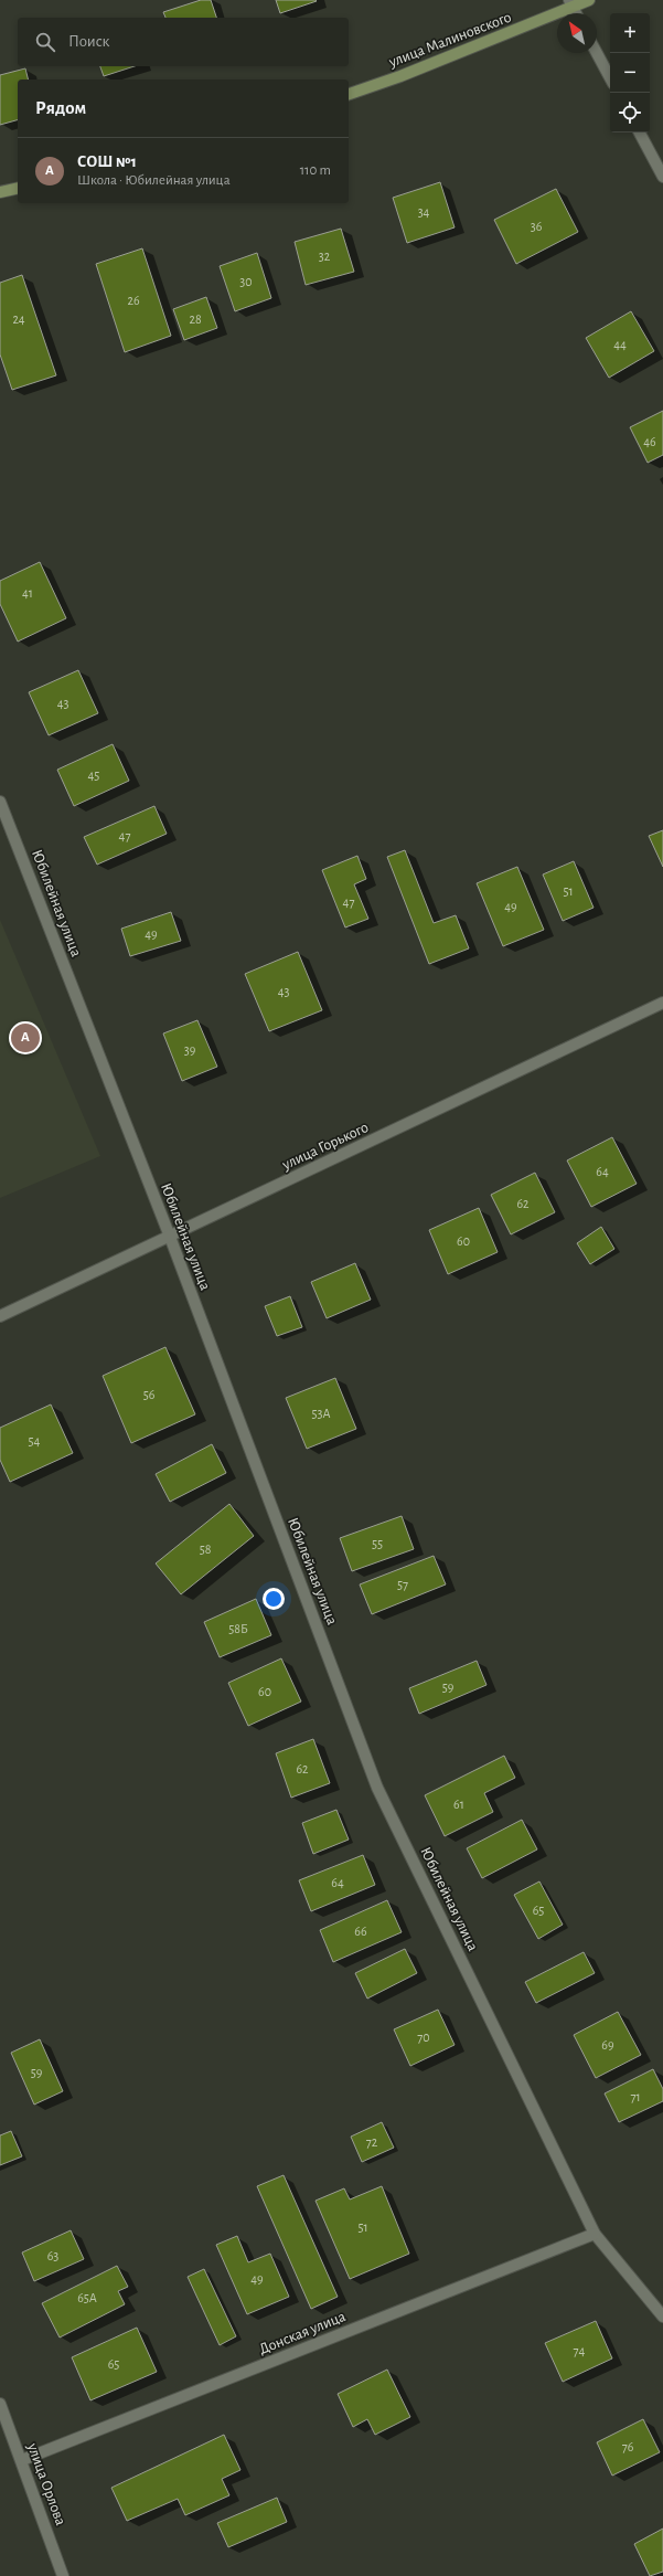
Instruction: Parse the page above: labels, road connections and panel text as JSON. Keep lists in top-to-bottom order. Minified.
{"streets":{"street":["улица Малиновского","Юбилейная улица","улица Горького","Донская улица","улица Орлова"]},"crossings":[["Юбилейная улица","улица Горького"],["Юбилейная улица","Донская улица"],["Донская улица","улица Орлова"]],"house_numbers":["34","36","32","30","26","24","28","44","46","41","43","45","47","51","47","49","49","43","39","64","62","60","56","53А","54","55","58","57","58Б","59","60","62","61","64","65","66","70","69","59","71","72","51","63","49","65А","74","65","76"],"north":"top left","page":{"map_buttons":["+","−"],"search":"Поиск","heading":"Рядом","list":[{"mark":"A","name":"СОШ №1","note":"Школа · Юбилейная улица","value":"110 m"}],"pins":"A"}}
